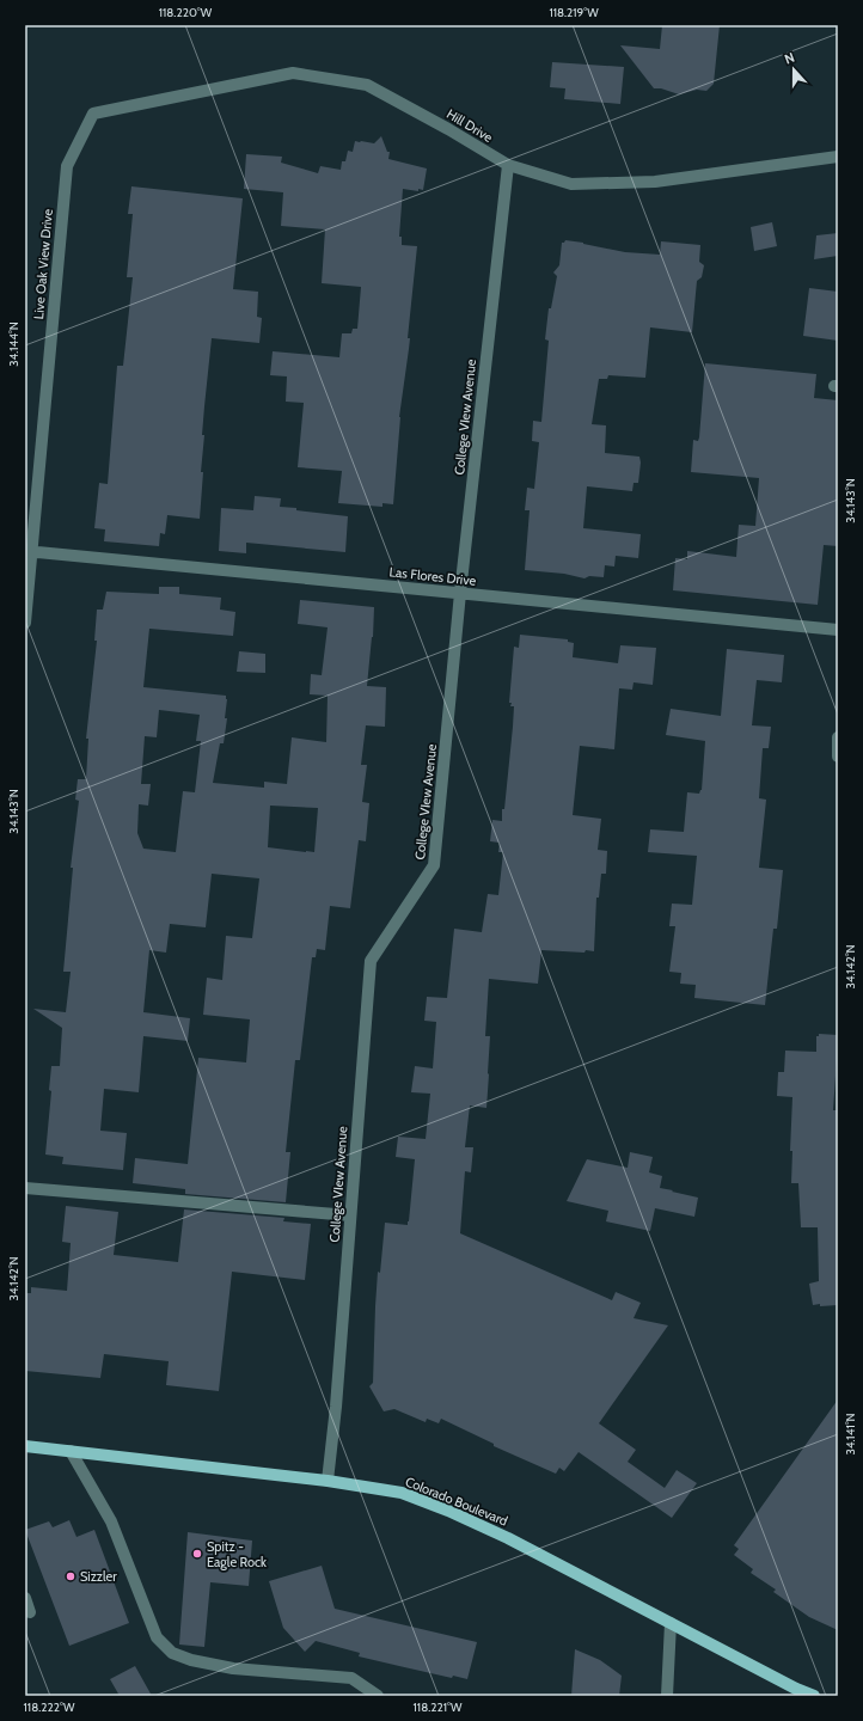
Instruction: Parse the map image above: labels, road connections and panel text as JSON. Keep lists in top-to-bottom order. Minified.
{"streets":{"main road":["Colorado Boulevard"],"street":["Hill Drive","Live Oak View Drive","College VIew Avenue","Las Flores Drive"]},"crossings":[["Hill Drive","Live Oak View Drive"],["Hill Drive","College VIew Avenue"],["Live Oak View Drive","Las Flores Drive"],["College VIew Avenue","Las Flores Drive"],["College VIew Avenue","Colorado Boulevard"]],"places":["Spitz - Eagle Rock","Sizzler"],"north":"top","coordinates":["118.220°W","118.219°W","34.144°N","34.143°N","34.142°N","34.141°N","118.222°W","118.221°W"]}
